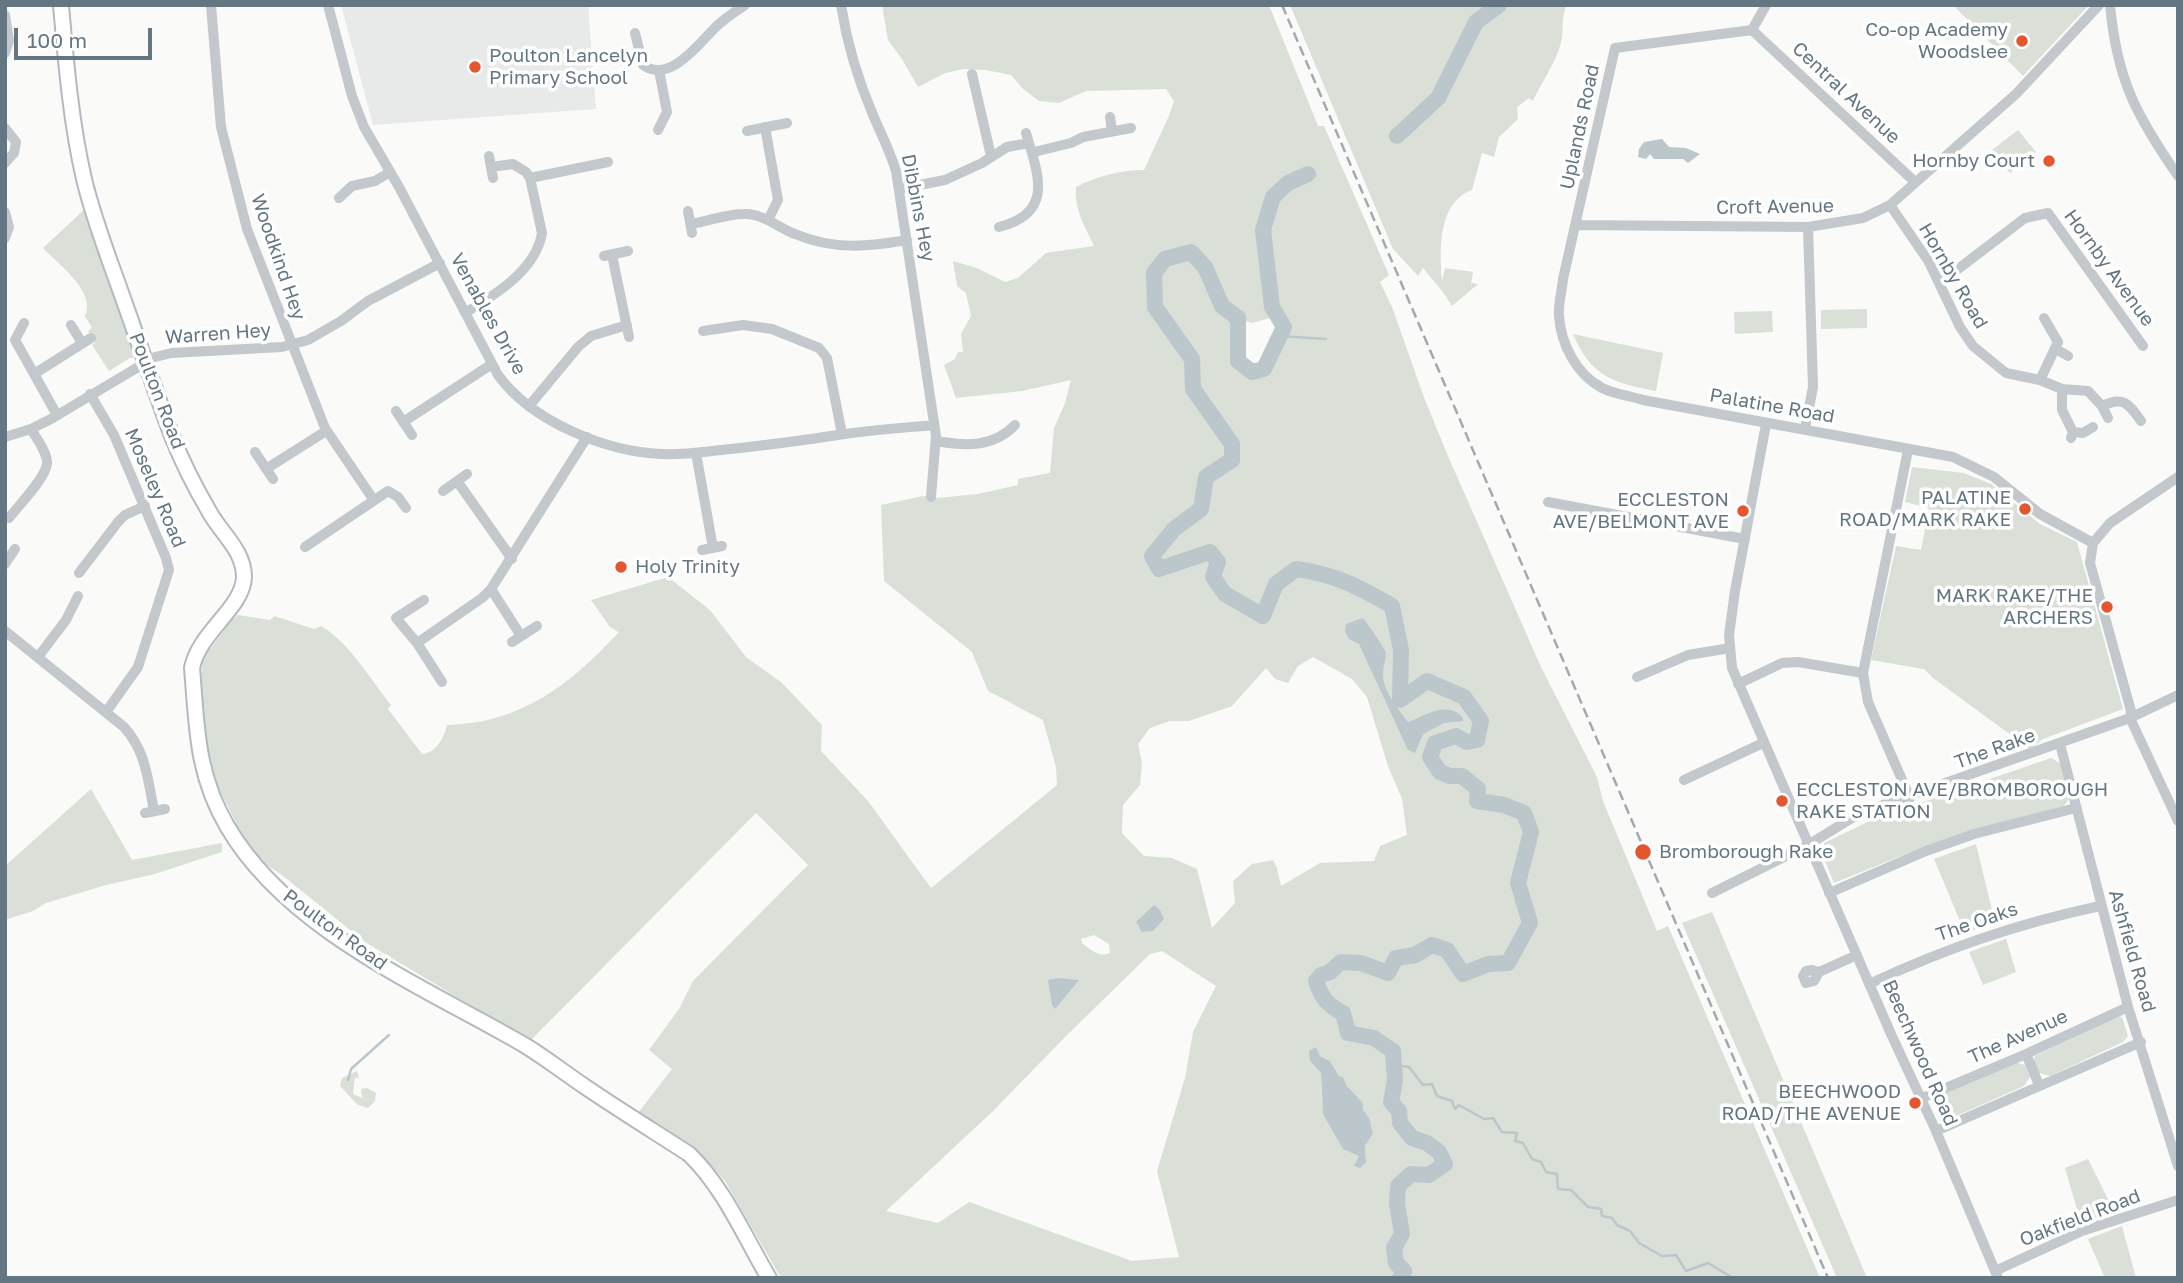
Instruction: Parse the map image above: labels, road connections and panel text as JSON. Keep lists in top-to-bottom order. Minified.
{"streets":{"street":["Central Avenue","Uplands Road","Croft Avenue","Dibbins Hey","Woodkind Hey","Hornby Avenue","Hornby Road","Venables Drive","Warren Hey","Poulton Road","Palatine Road","Moseley Road","The Rake","The Oaks","Ashfield Road","The Avenue","Beechwood Road","Oakfield Road"]},"crossings":[["Central Avenue","Uplands Road"],["Central Avenue","Croft Avenue"],["Uplands Road","Croft Avenue"],["Uplands Road","Palatine Road"],["Croft Avenue","Hornby Road"],["Croft Avenue","Palatine Road"],["Dibbins Hey","Venables Drive"],["Woodkind Hey","Warren Hey"],["Hornby Avenue","Hornby Road"],["Venables Drive","Warren Hey"],["Warren Hey","Poulton Road"],["Warren Hey","Moseley Road"],["Palatine Road","Beechwood Road"],["The Rake","Ashfield Road"],["The Rake","Beechwood Road"],["The Oaks","Ashfield Road"],["The Oaks","Beechwood Road"],["Ashfield Road","The Avenue"],["The Avenue","Beechwood Road"],["Beechwood Road","Oakfield Road"]],"places":["Co-op Academy Woodslee","Poulton Lancelyn Primary School","Hornby Court","PALATINE ROAD/MARK RAKE","ECCLESTON AVE/BELMONT AVE","Holy Trinity","MARK RAKE/THE ARCHERS","ECCLESTON AVE/BROMBOROUGH RAKE STATION","Bromborough Rake","BEECHWOOD ROAD/THE AVENUE"],"scale_bar":"100 m"}
